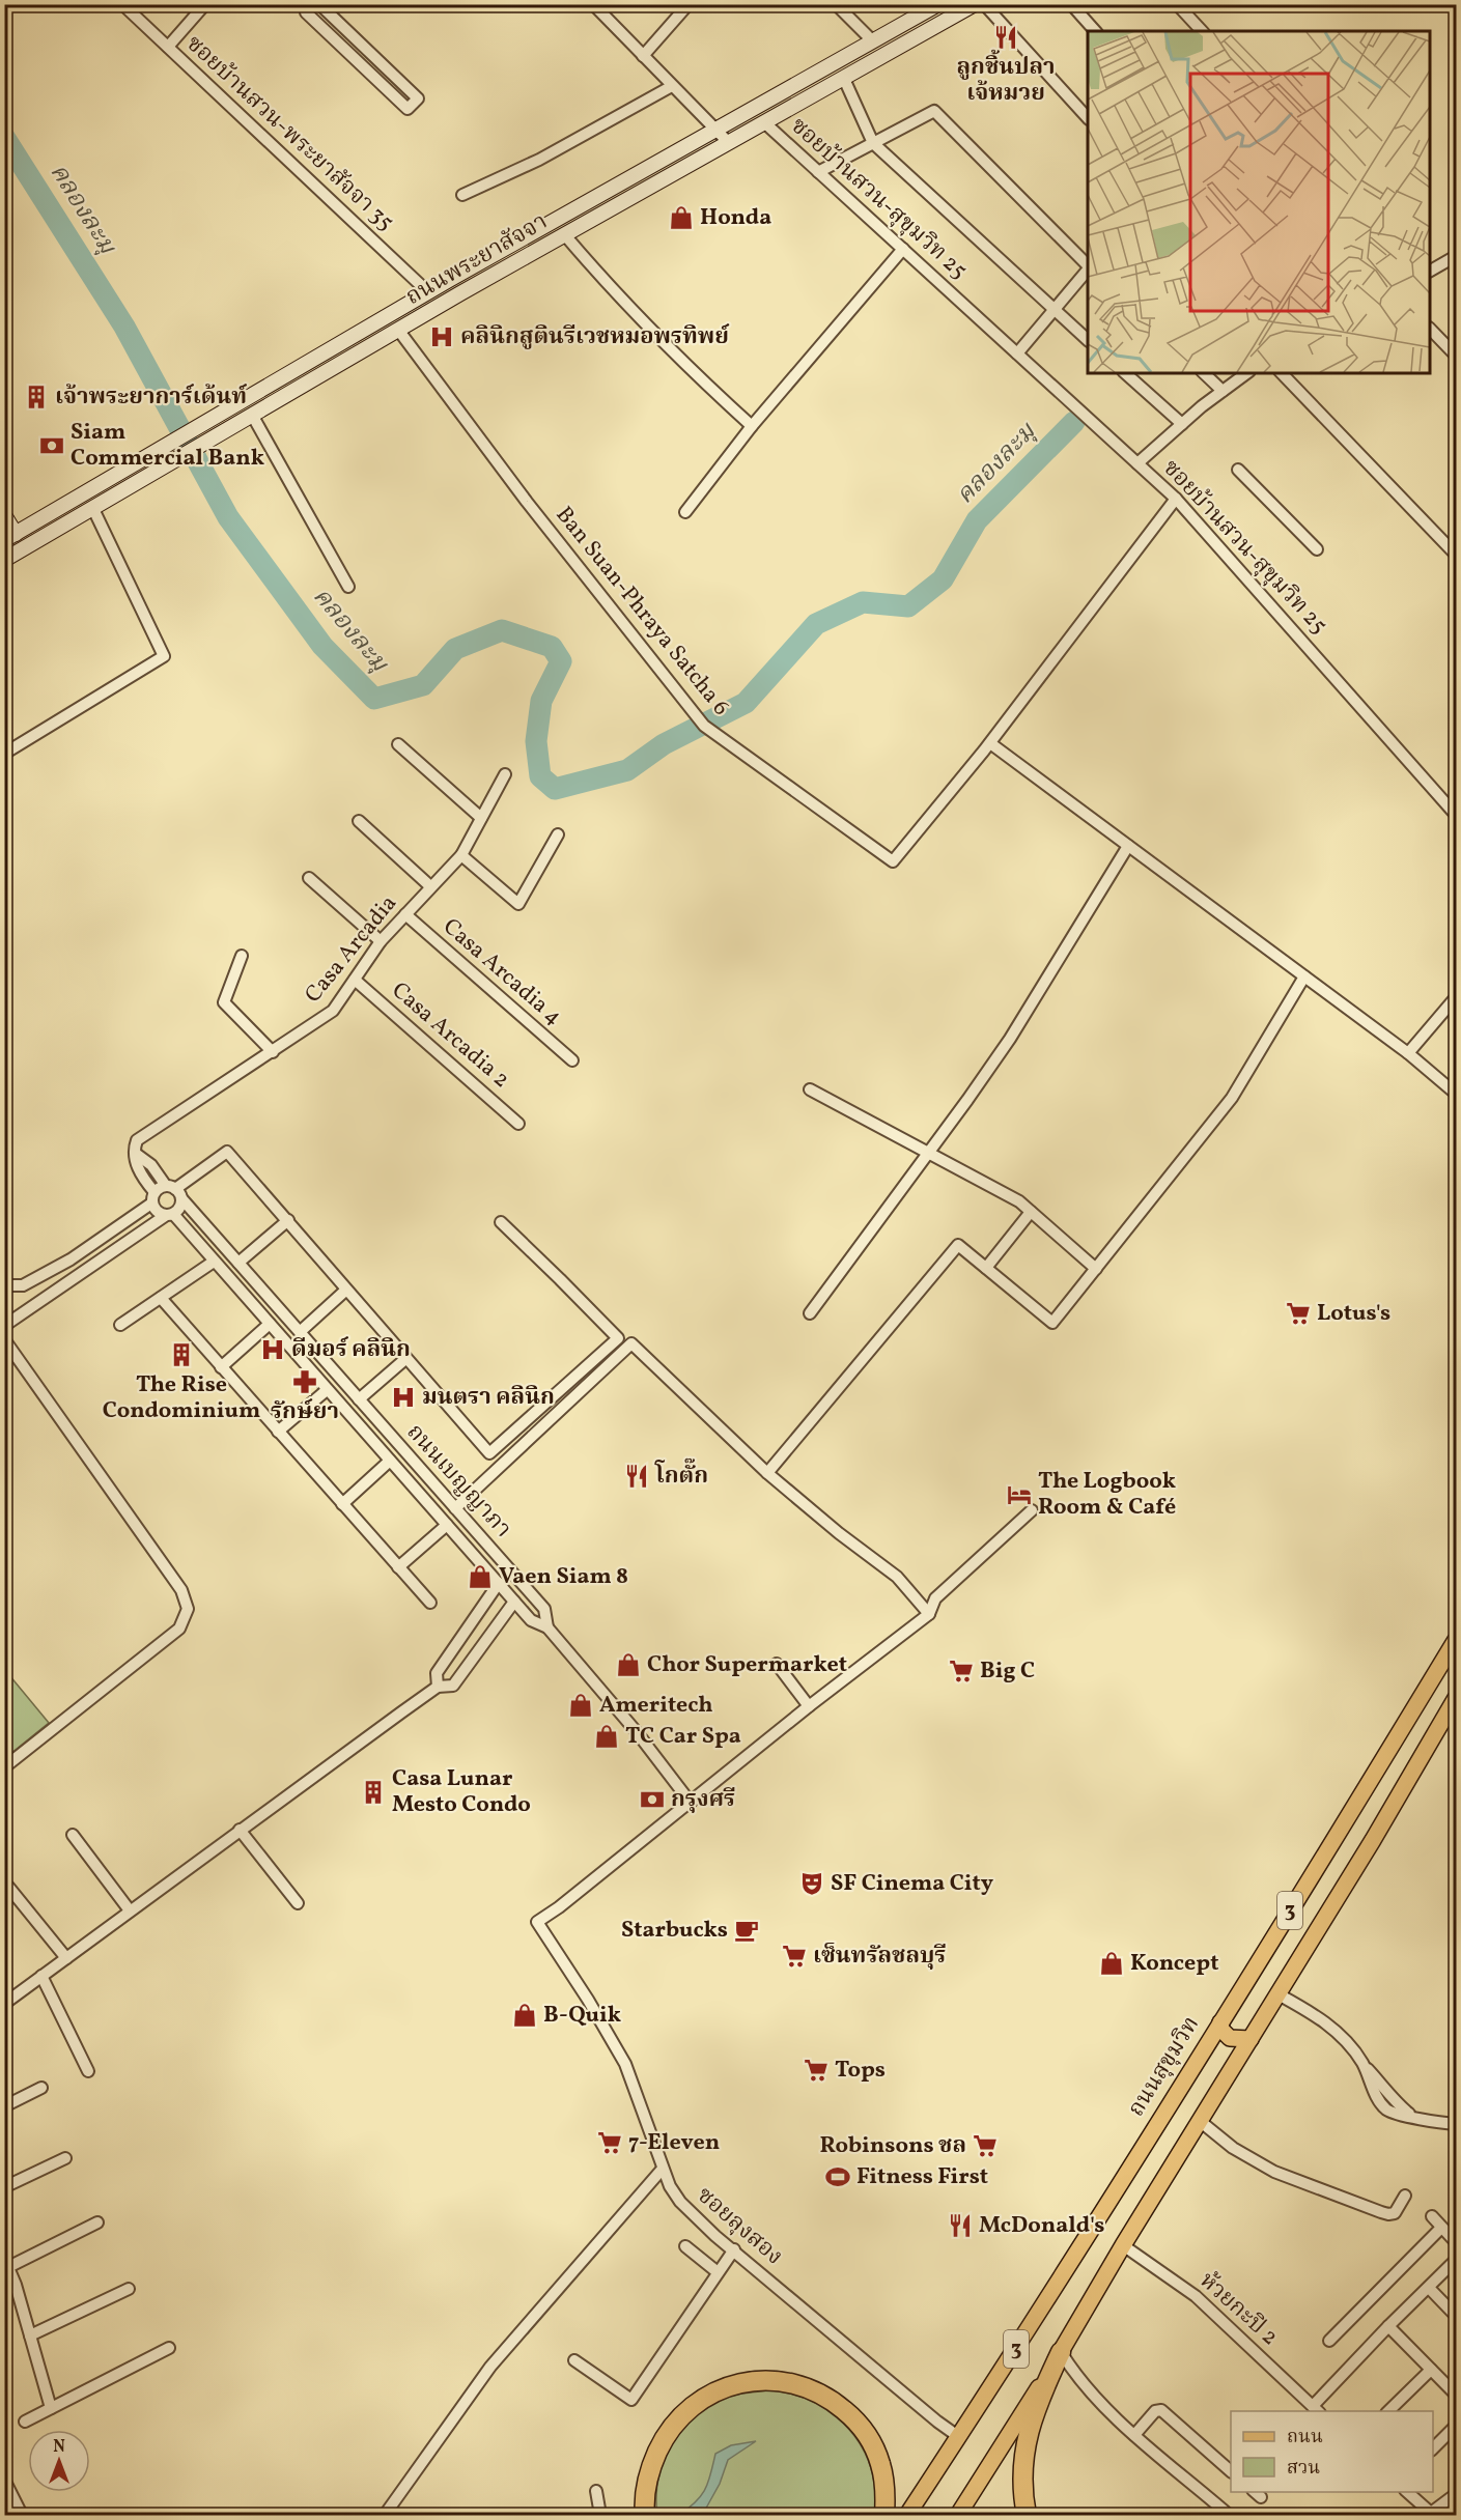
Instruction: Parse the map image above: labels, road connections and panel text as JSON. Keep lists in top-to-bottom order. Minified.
{"streets":{"main road":["ถนนพระยาสัจจา","3","ถนนสุขุมวิท"],"street":["ซอยบ้านสวน-พระยาสัจจา 35","ซอยบ้านสวน-สุขุมวิท 25","Ban Suan-Phraya Satcha 6","Casa Arcadia","Casa Arcadia 4","Casa Arcadia 2","ถนนเบญญาภา","ซอยลุงสอง","ห้วยกะปิ 2"]},"crossings":[["ซอยบ้านสวน-พระยาสัจจา 35","ถนนพระยาสัจจา"],["ซอยบ้านสวน-สุขุมวิท 25","ถนนพระยาสัจจา"],["ซอยบ้านสวน-สุขุมวิท 25","Ban Suan-Phraya Satcha 6"],["ถนนพระยาสัจจา","Ban Suan-Phraya Satcha 6"],["Casa Arcadia","Casa Arcadia 4"],["Casa Arcadia","Casa Arcadia 2"],["Casa Arcadia","ถนนเบญญาภา"],["ถนนเบญญาภา","ซอยลุงสอง"],["3","ห้วยกะปิ 2"],["ถนนสุขุมวิท","ซอยลุงสอง"]],"water":["คลองละมุ"],"places":{"restaurant":["ลูกชิ้นปลา เจ้หมวย","โกตั๊ก","McDonald's"],"shop":["Honda","Vaen Siam 8","Chor Supermarket","Ameritech","TC Car Spa","Koncept","B-Quik"],"hospital":["คลินิกสูตินรีเวชหมอพรทิพย์","ดีมอร์ คลินิก","มนตรา คลินิก"],"building":["เจ้าพระยาการ์เด้นท์","The Rise Condominium","Casa Lunar Mesto Condo"],"bank":["Siam Commercial Bank","กรุงศรี"],"supermarket":["Lotus's","Big C","เซ็นทรัลชลบุรี","Tops","7-Eleven","Robinsons ชล"],"pharmacy":["รักษ์ยา"],"hotel":["The Logbook Room & Café"],"theatre":["SF Cinema City"],"cafe":["Starbucks"],"sports":["Fitness First"]},"legend":["ถนน","สวน"],"north":"top"}
